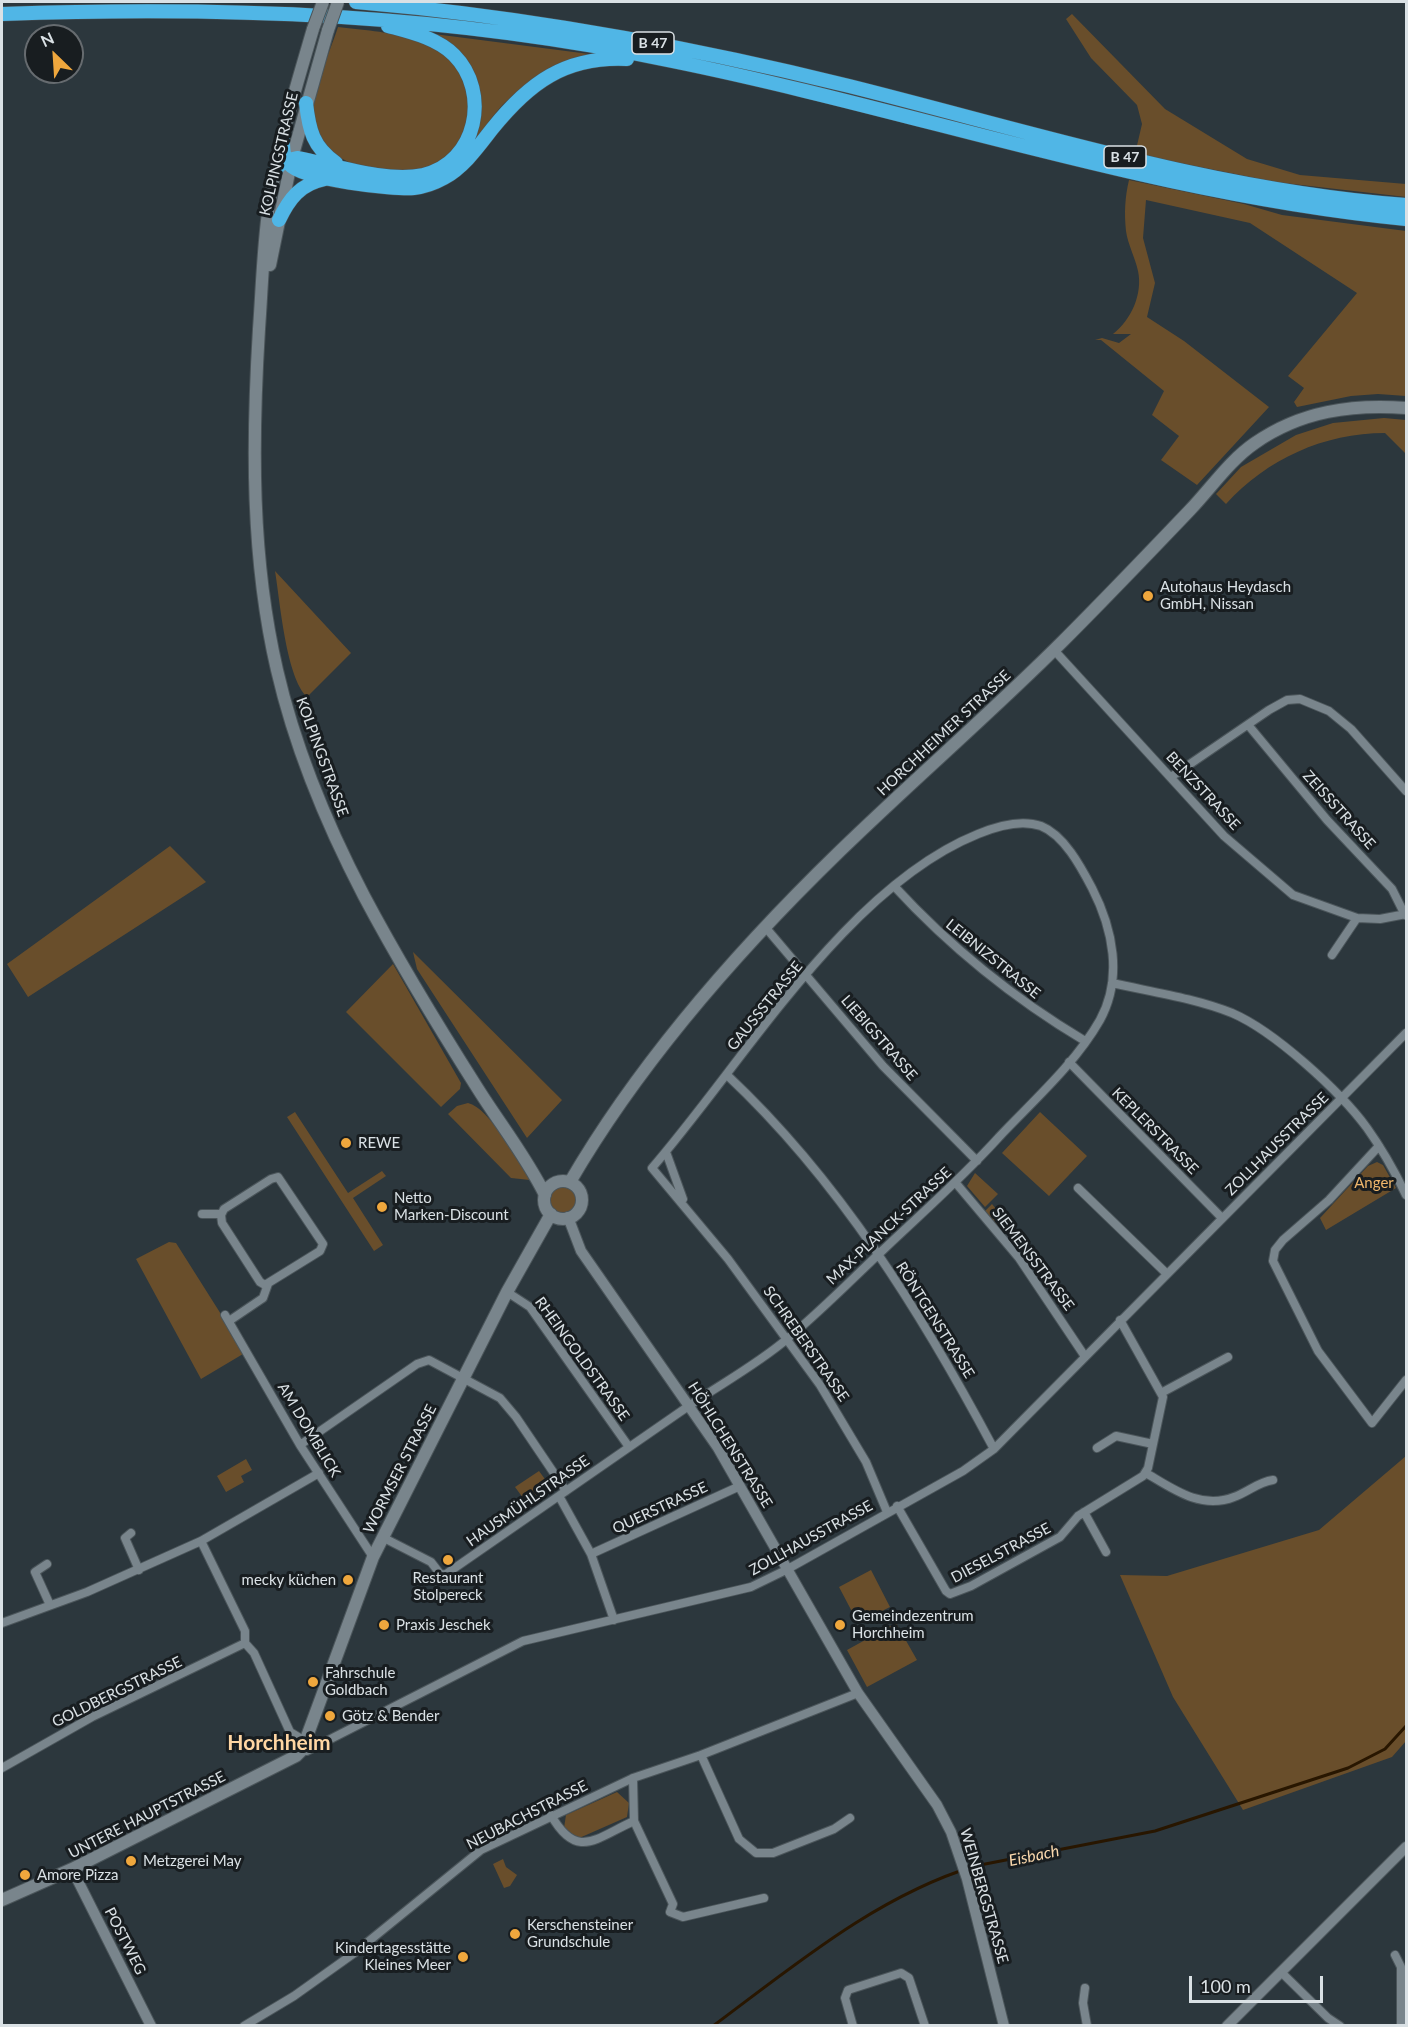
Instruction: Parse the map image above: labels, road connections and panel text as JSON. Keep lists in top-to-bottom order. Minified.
{"streets":{"highway":["B 47"],"main road":["KOLPINGSTRASSE","HORCHHEIMER STRASSE","WORMSER STRASSE","UNTERE HAUPTSTRASSE"],"street":["BENZSTRASSE","ZEISSSTRASSE","LEIBNIZSTRASSE","GAUSSSTRASSE","LIEBIGSTRASSE","KEPLERSTRASSE","ZOLLHAUSSTRASSE","MAX-PLANCK-STRASSE","SIEMENSSTRASSE","RÖNTGENSTRASSE","SCHREBERSTRASSE","RHEINGOLDSTRASSE","AM DOMBLICK","HÖHLCHENSTRASSE","HAUSMÜHLSTRASSE","QUERSTRASSE","DIESELSTRASSE","GOLDBERGSTRASSE","NEUBACHSTRASSE","WEINBERGSTRASSE","POSTWEG"]},"crossings":[["KOLPINGSTRASSE","HORCHHEIMER STRASSE"],["KOLPINGSTRASSE","HÖHLCHENSTRASSE"],["KOLPINGSTRASSE","WORMSER STRASSE"],["HORCHHEIMER STRASSE","BENZSTRASSE"],["HORCHHEIMER STRASSE","LIEBIGSTRASSE"],["HORCHHEIMER STRASSE","HÖHLCHENSTRASSE"],["HORCHHEIMER STRASSE","WORMSER STRASSE"],["BENZSTRASSE","ZEISSSTRASSE"],["LEIBNIZSTRASSE","GAUSSSTRASSE"],["LEIBNIZSTRASSE","MAX-PLANCK-STRASSE"],["GAUSSSTRASSE","LIEBIGSTRASSE"],["GAUSSSTRASSE","MAX-PLANCK-STRASSE"],["GAUSSSTRASSE","RÖNTGENSTRASSE"],["GAUSSSTRASSE","SCHREBERSTRASSE"],["LIEBIGSTRASSE","MAX-PLANCK-STRASSE"],["KEPLERSTRASSE","ZOLLHAUSSTRASSE"],["KEPLERSTRASSE","MAX-PLANCK-STRASSE"],["ZOLLHAUSSTRASSE","SIEMENSSTRASSE"],["ZOLLHAUSSTRASSE","RÖNTGENSTRASSE"],["ZOLLHAUSSTRASSE","SCHREBERSTRASSE"],["ZOLLHAUSSTRASSE","HÖHLCHENSTRASSE"],["ZOLLHAUSSTRASSE","WORMSER STRASSE"],["ZOLLHAUSSTRASSE","DIESELSTRASSE"],["ZOLLHAUSSTRASSE","UNTERE HAUPTSTRASSE"],["MAX-PLANCK-STRASSE","SIEMENSSTRASSE"],["MAX-PLANCK-STRASSE","RÖNTGENSTRASSE"],["MAX-PLANCK-STRASSE","SCHREBERSTRASSE"],["MAX-PLANCK-STRASSE","HÖHLCHENSTRASSE"],["MAX-PLANCK-STRASSE","HAUSMÜHLSTRASSE"],["RHEINGOLDSTRASSE","WORMSER STRASSE"],["RHEINGOLDSTRASSE","HAUSMÜHLSTRASSE"],["AM DOMBLICK","WORMSER STRASSE"],["HÖHLCHENSTRASSE","WORMSER STRASSE"],["HÖHLCHENSTRASSE","HAUSMÜHLSTRASSE"],["HÖHLCHENSTRASSE","QUERSTRASSE"],["HÖHLCHENSTRASSE","NEUBACHSTRASSE"],["HÖHLCHENSTRASSE","WEINBERGSTRASSE"],["WORMSER STRASSE","HAUSMÜHLSTRASSE"],["WORMSER STRASSE","UNTERE HAUPTSTRASSE"],["UNTERE HAUPTSTRASSE","POSTWEG"],["NEUBACHSTRASSE","WEINBERGSTRASSE"]],"districts":["Horchheim"],"water":["Eisbach"],"parks":["Anger"],"places":["Autohaus Heydasch GmbH, Nissan","REWE","Netto Marken-Discount","Restaurant Stolpereck","mecky küchen","Praxis Jeschek","Gemeindezentrum Horchheim","Fahrschule Goldbach","Götz & Bender","Metzgerei May","Amore Pizza","Kerschensteiner Grundschule","Kindertagesstätte Kleines Meer"],"scale_bar":"100 m","north":"top left"}
